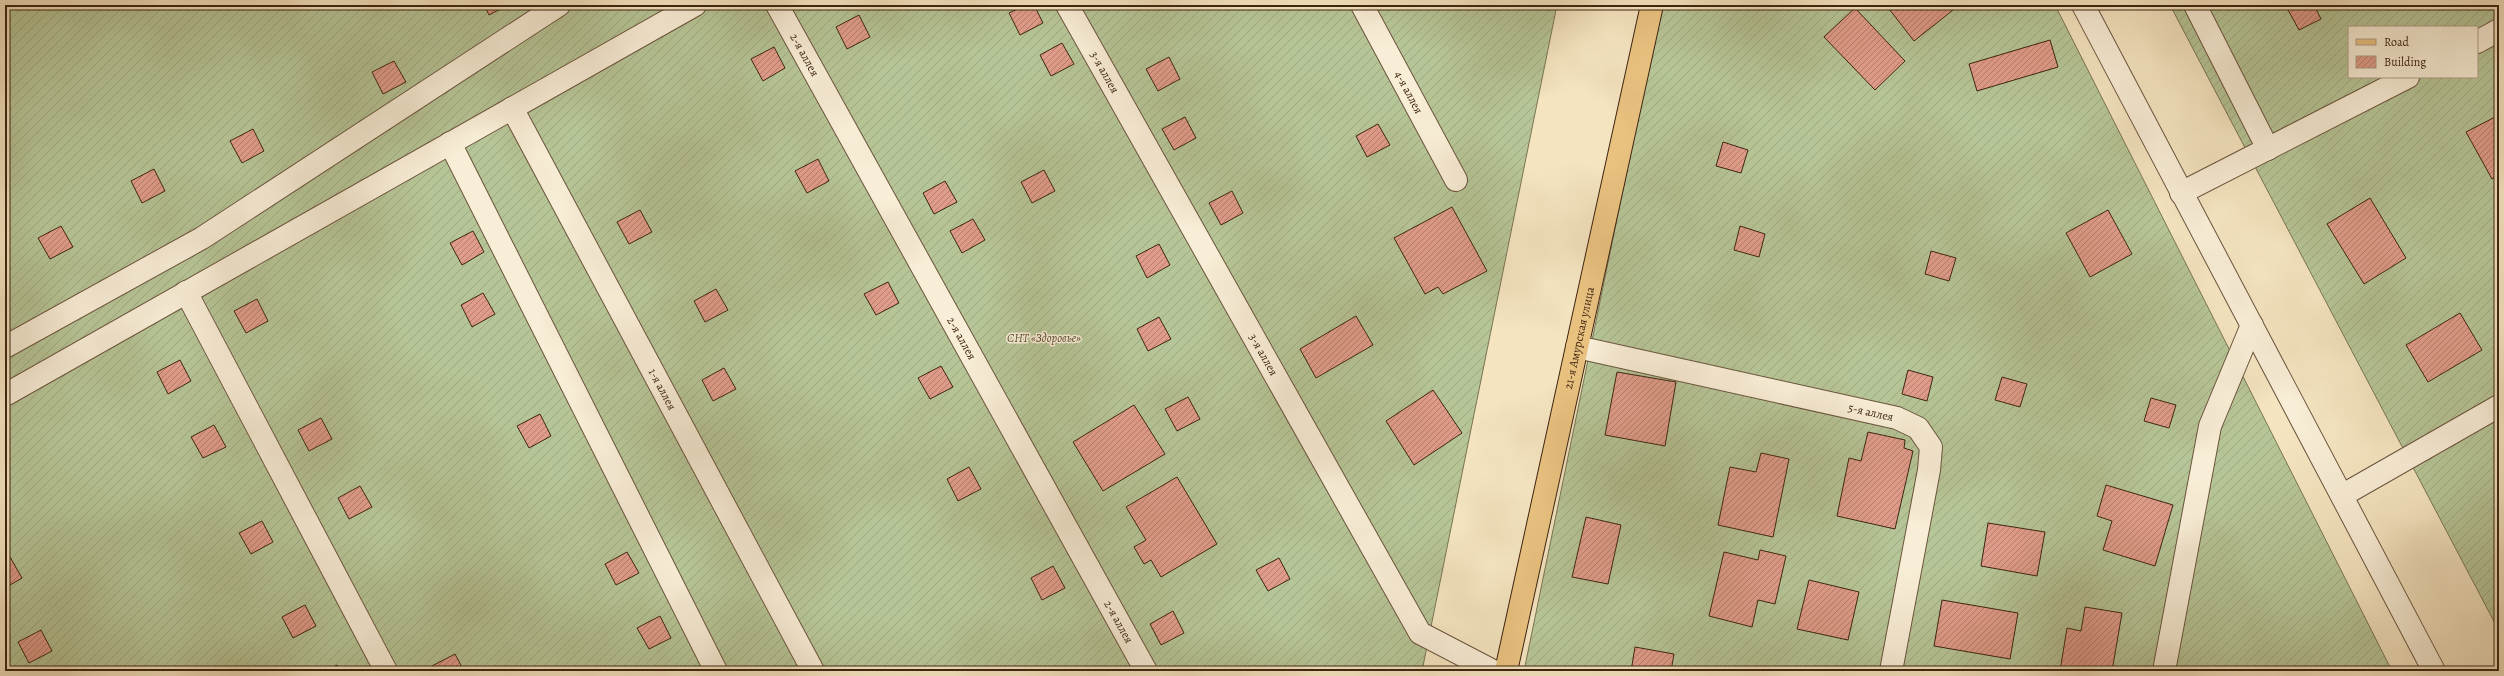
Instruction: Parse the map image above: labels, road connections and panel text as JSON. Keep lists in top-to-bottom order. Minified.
{"streets":{"main road":["21-я Амурская улица"],"street":["2-я аллея","3-я аллея","4-я аллея","1-я аллея","5-я аллея"]},"crossings":[["21-я Амурская улица","5-я аллея"]],"parks":["СНТ «Здоровье»"],"legend":["Road","Building"]}
